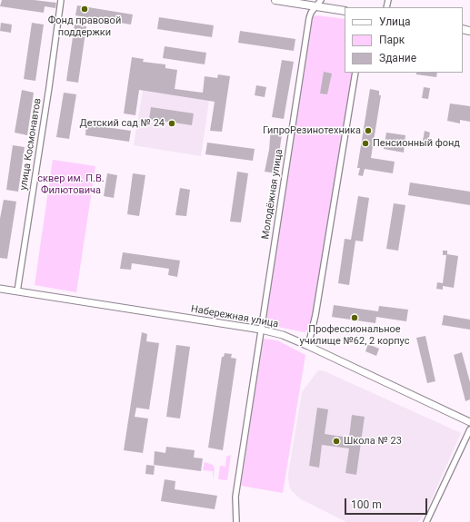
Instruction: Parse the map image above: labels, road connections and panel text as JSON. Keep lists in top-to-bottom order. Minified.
{"streets":{"street":["улица Космонавтов","Молодёжная улица","Набережная улица"]},"crossings":[["улица Космонавтов","Набережная улица"],["Молодёжная улица","Набережная улица"]],"parks":["сквер им. П.В. Филютовича"],"places":["Фонд правовой поддержки","Детский сад № 24","ГипроРезинотехника","Пенсионный фонд","Профессиональное училище №62, 2 корпус","Школа № 23"],"legend":["Улица","Парк","Здание"],"scale_bar":"100 m"}
